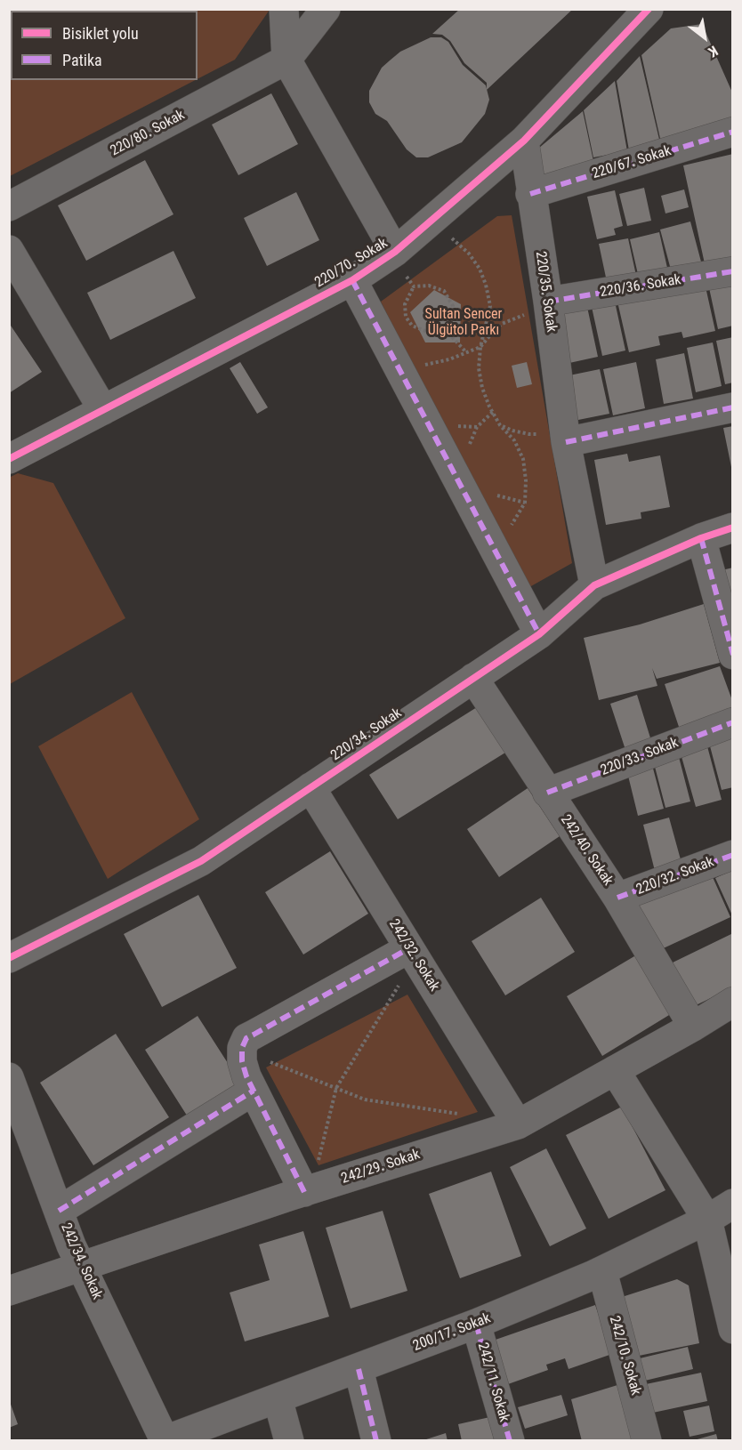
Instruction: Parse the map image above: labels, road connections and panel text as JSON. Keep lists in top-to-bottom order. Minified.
{"streets":{"street":["220/80. Sokak","220/67. Sokak","220/70. Sokak","220/36. Sokak","220/35. Sokak","220/34. Sokak","220/33. Sokak","242/40. Sokak","220/32. Sokak","242/32. Sokak","242/29. Sokak","242/34. Sokak","200/17. Sokak","242/10. Sokak","242/11. Sokak"]},"crossings":[["220/67. Sokak","220/35. Sokak"],["220/70. Sokak","220/35. Sokak"],["220/36. Sokak","220/35. Sokak"],["220/35. Sokak","220/34. Sokak"],["220/34. Sokak","242/40. Sokak"],["220/34. Sokak","242/32. Sokak"],["220/33. Sokak","242/40. Sokak"],["242/40. Sokak","220/32. Sokak"],["242/40. Sokak","242/29. Sokak"],["242/32. Sokak","242/29. Sokak"],["242/29. Sokak","242/34. Sokak"],["242/34. Sokak","200/17. Sokak"],["200/17. Sokak","242/10. Sokak"],["200/17. Sokak","242/11. Sokak"]],"parks":["Sultan Sencer Ülgütol Parkı"],"legend":["Bisiklet yolu","Patika"],"north":"bottom right"}
